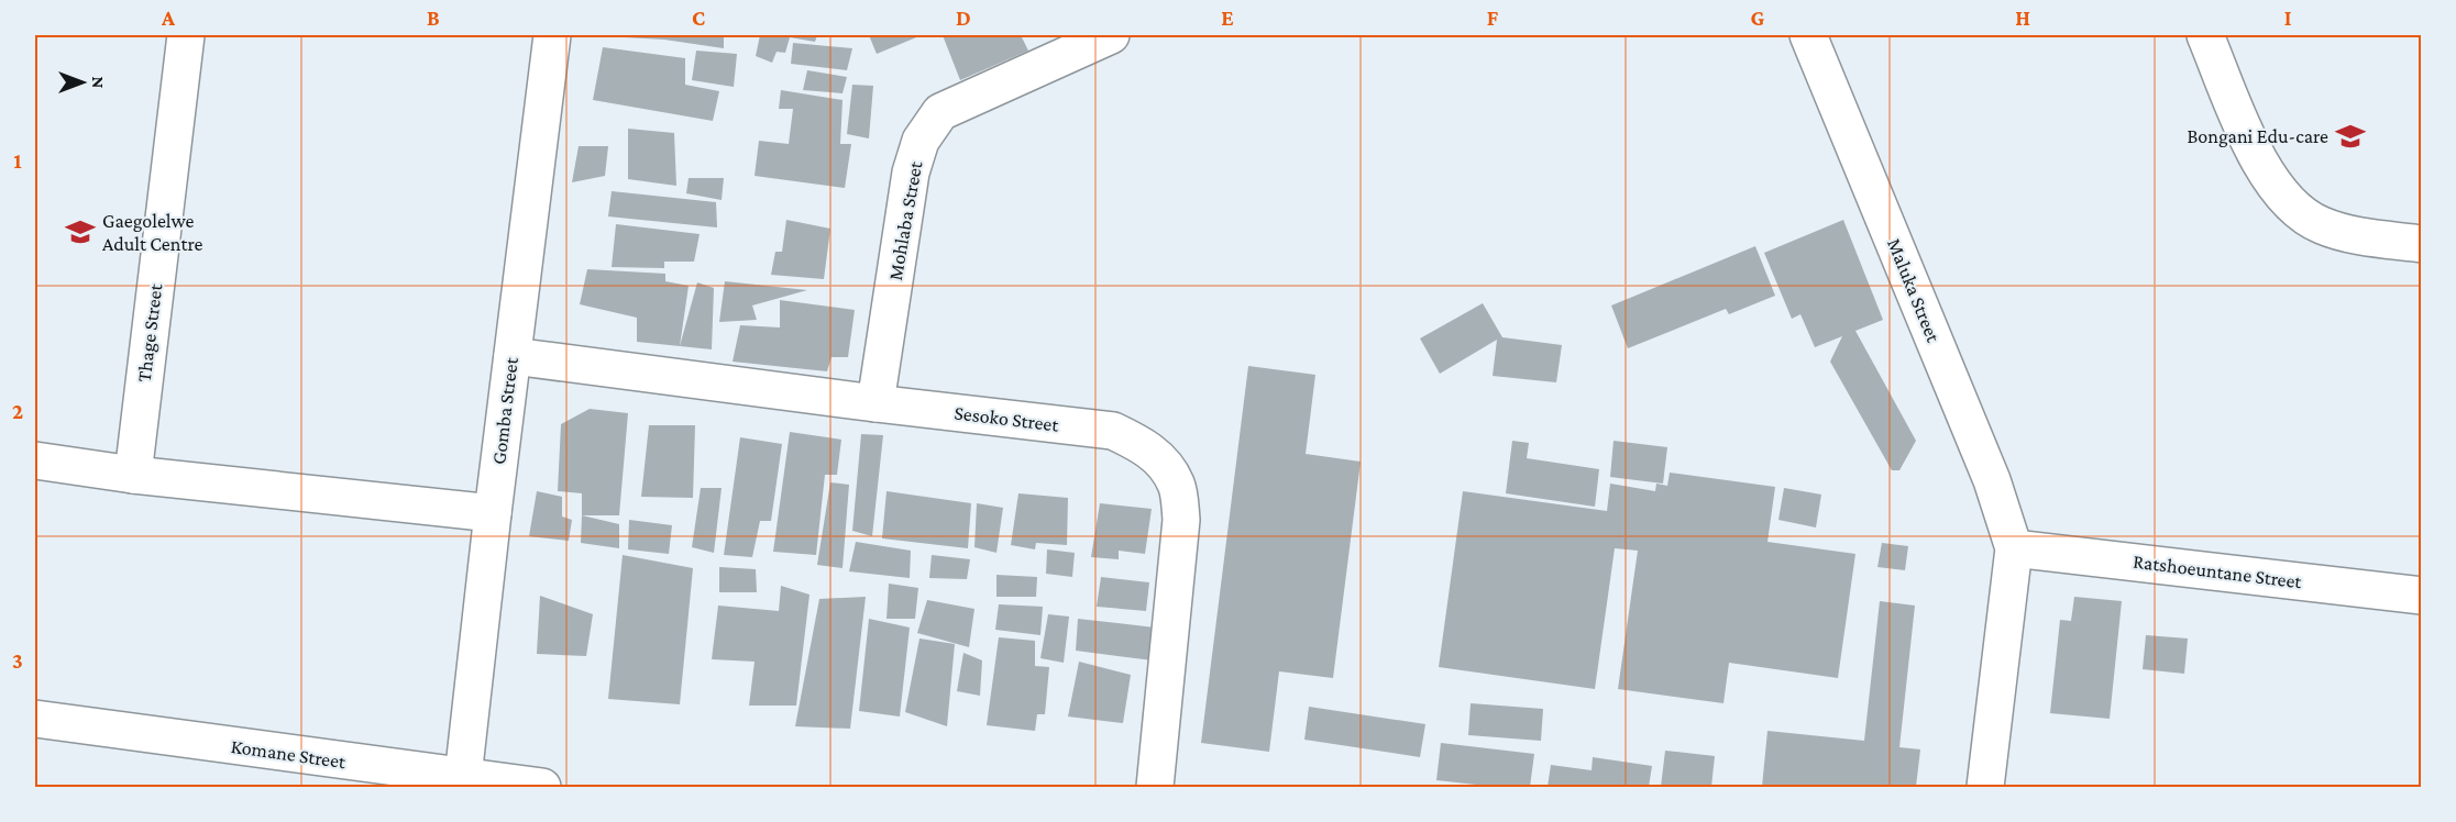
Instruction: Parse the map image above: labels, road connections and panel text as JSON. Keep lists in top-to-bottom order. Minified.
{"streets":{"street":["Mohlaba Street","Maluka Street","Thage Street","Gomba Street","Sesoko Street","Ratshoeuntane Street","Komane Street"]},"crossings":[["Mohlaba Street","Sesoko Street"],["Maluka Street","Ratshoeuntane Street"],["Gomba Street","Sesoko Street"],["Gomba Street","Komane Street"]],"places":{"school or university":["Bongani Edu-care","Gaegolelwe Adult Centre"]},"north":"right","grid":{"columns":["A","B","C","D","E","F","G","H","I"],"rows":["1","2","3"]}}
